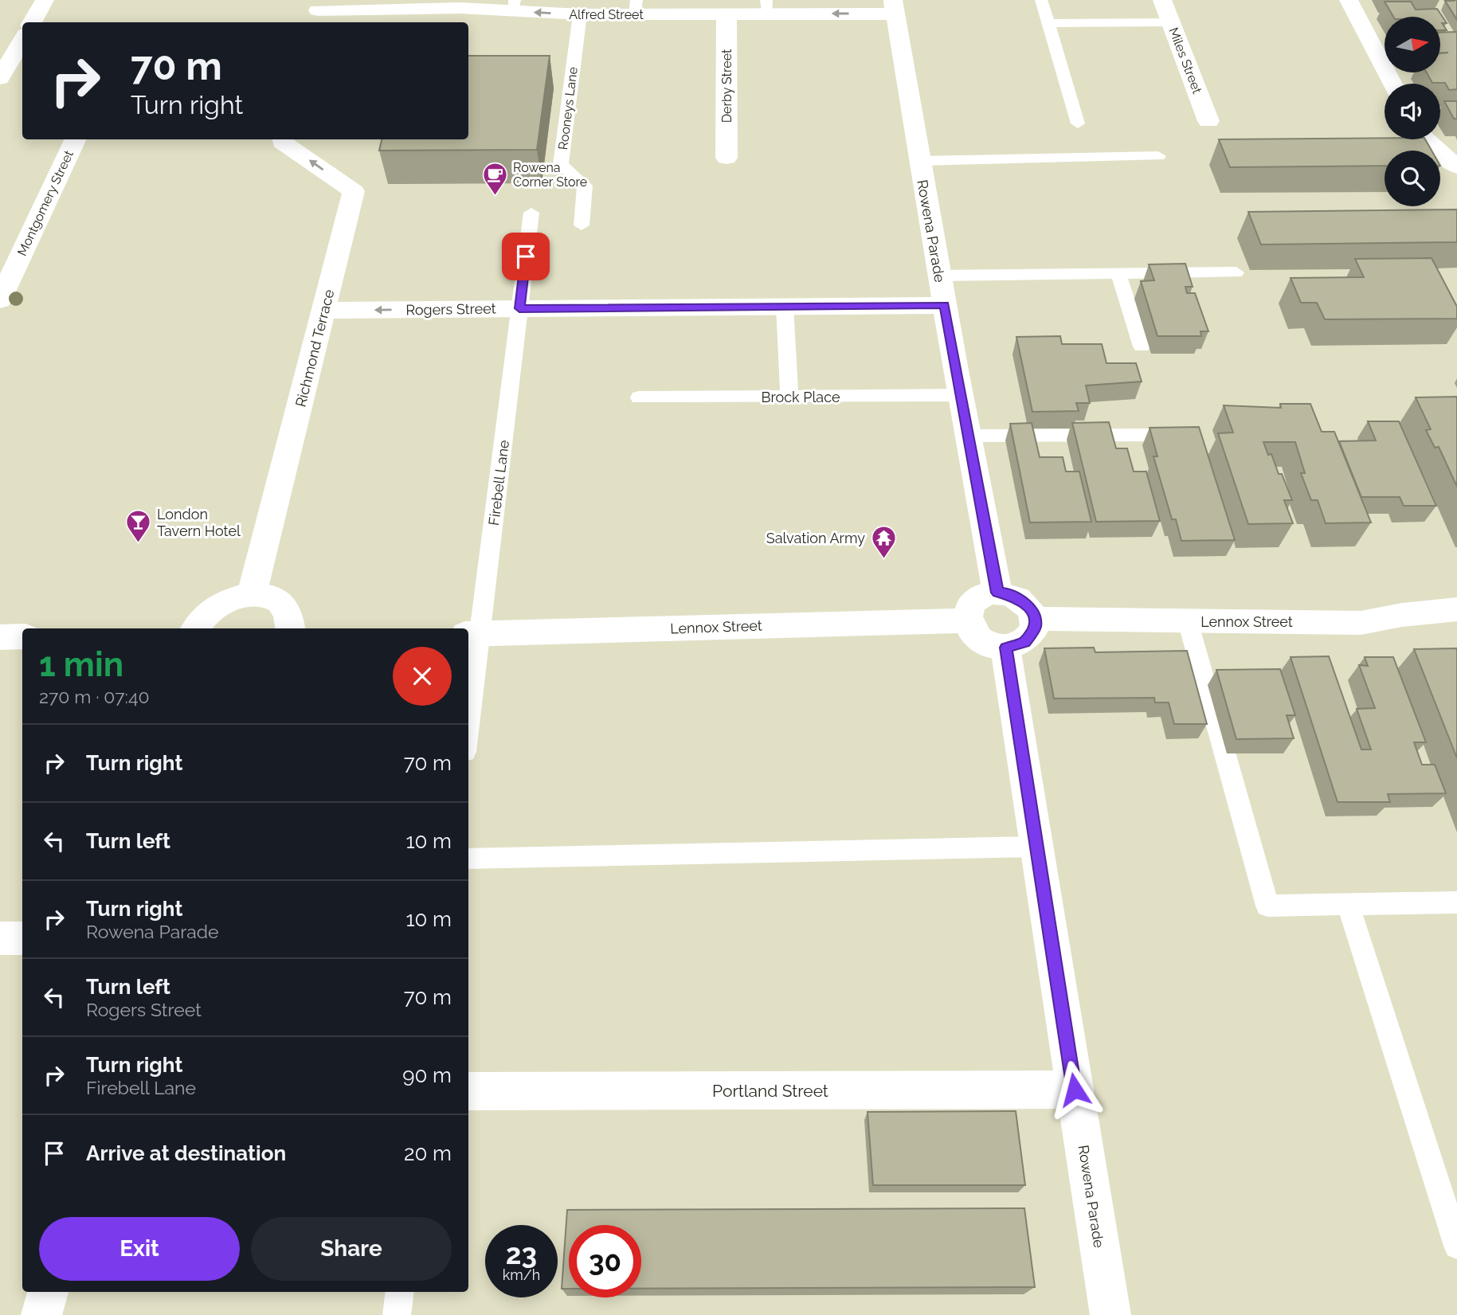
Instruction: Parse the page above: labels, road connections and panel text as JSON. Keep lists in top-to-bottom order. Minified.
{"streets":{"street":["Alfred Street","Miles Street","Derby Street","Montgomery Street","Rowena Parade","Rogers Street","Richmond Terrace","Lennox Street","Portland Street"],"lane":["Rooneys Lane","Brock Place","Firebell Lane"]},"crossings":[["Alfred Street","Derby Street"],["Alfred Street","Rooneys Lane"],["Alfred Street","Rowena Parade"],["Rowena Parade","Rogers Street"],["Rowena Parade","Brock Place"],["Rowena Parade","Lennox Street"],["Rowena Parade","Portland Street"],["Rogers Street","Richmond Terrace"],["Rogers Street","Firebell Lane"],["Firebell Lane","Lennox Street"]],"places":{"cafe":["Rowena Corner Store"],"bar":["London Tavern Hotel"],"temple":["Salvation Army"]},"north":"right","page":{"turn":["70 m","Turn right"],"heading":["1 min","270 m · 07:40"],"list":[{"name":"Turn right","value":"70 m"},{"name":"Turn left","value":"10 m"},{"name":"Turn right","note":"Rowena Parade","value":"10 m"},{"name":"Turn left","note":"Rogers Street","value":"70 m"},{"name":"Turn right","note":"Firebell Lane","value":"90 m"},{"name":"Arrive at destination","value":"20 m"}],"buttons":["Exit","Share"],"speed":"23 km/h","limit":"30"}}
